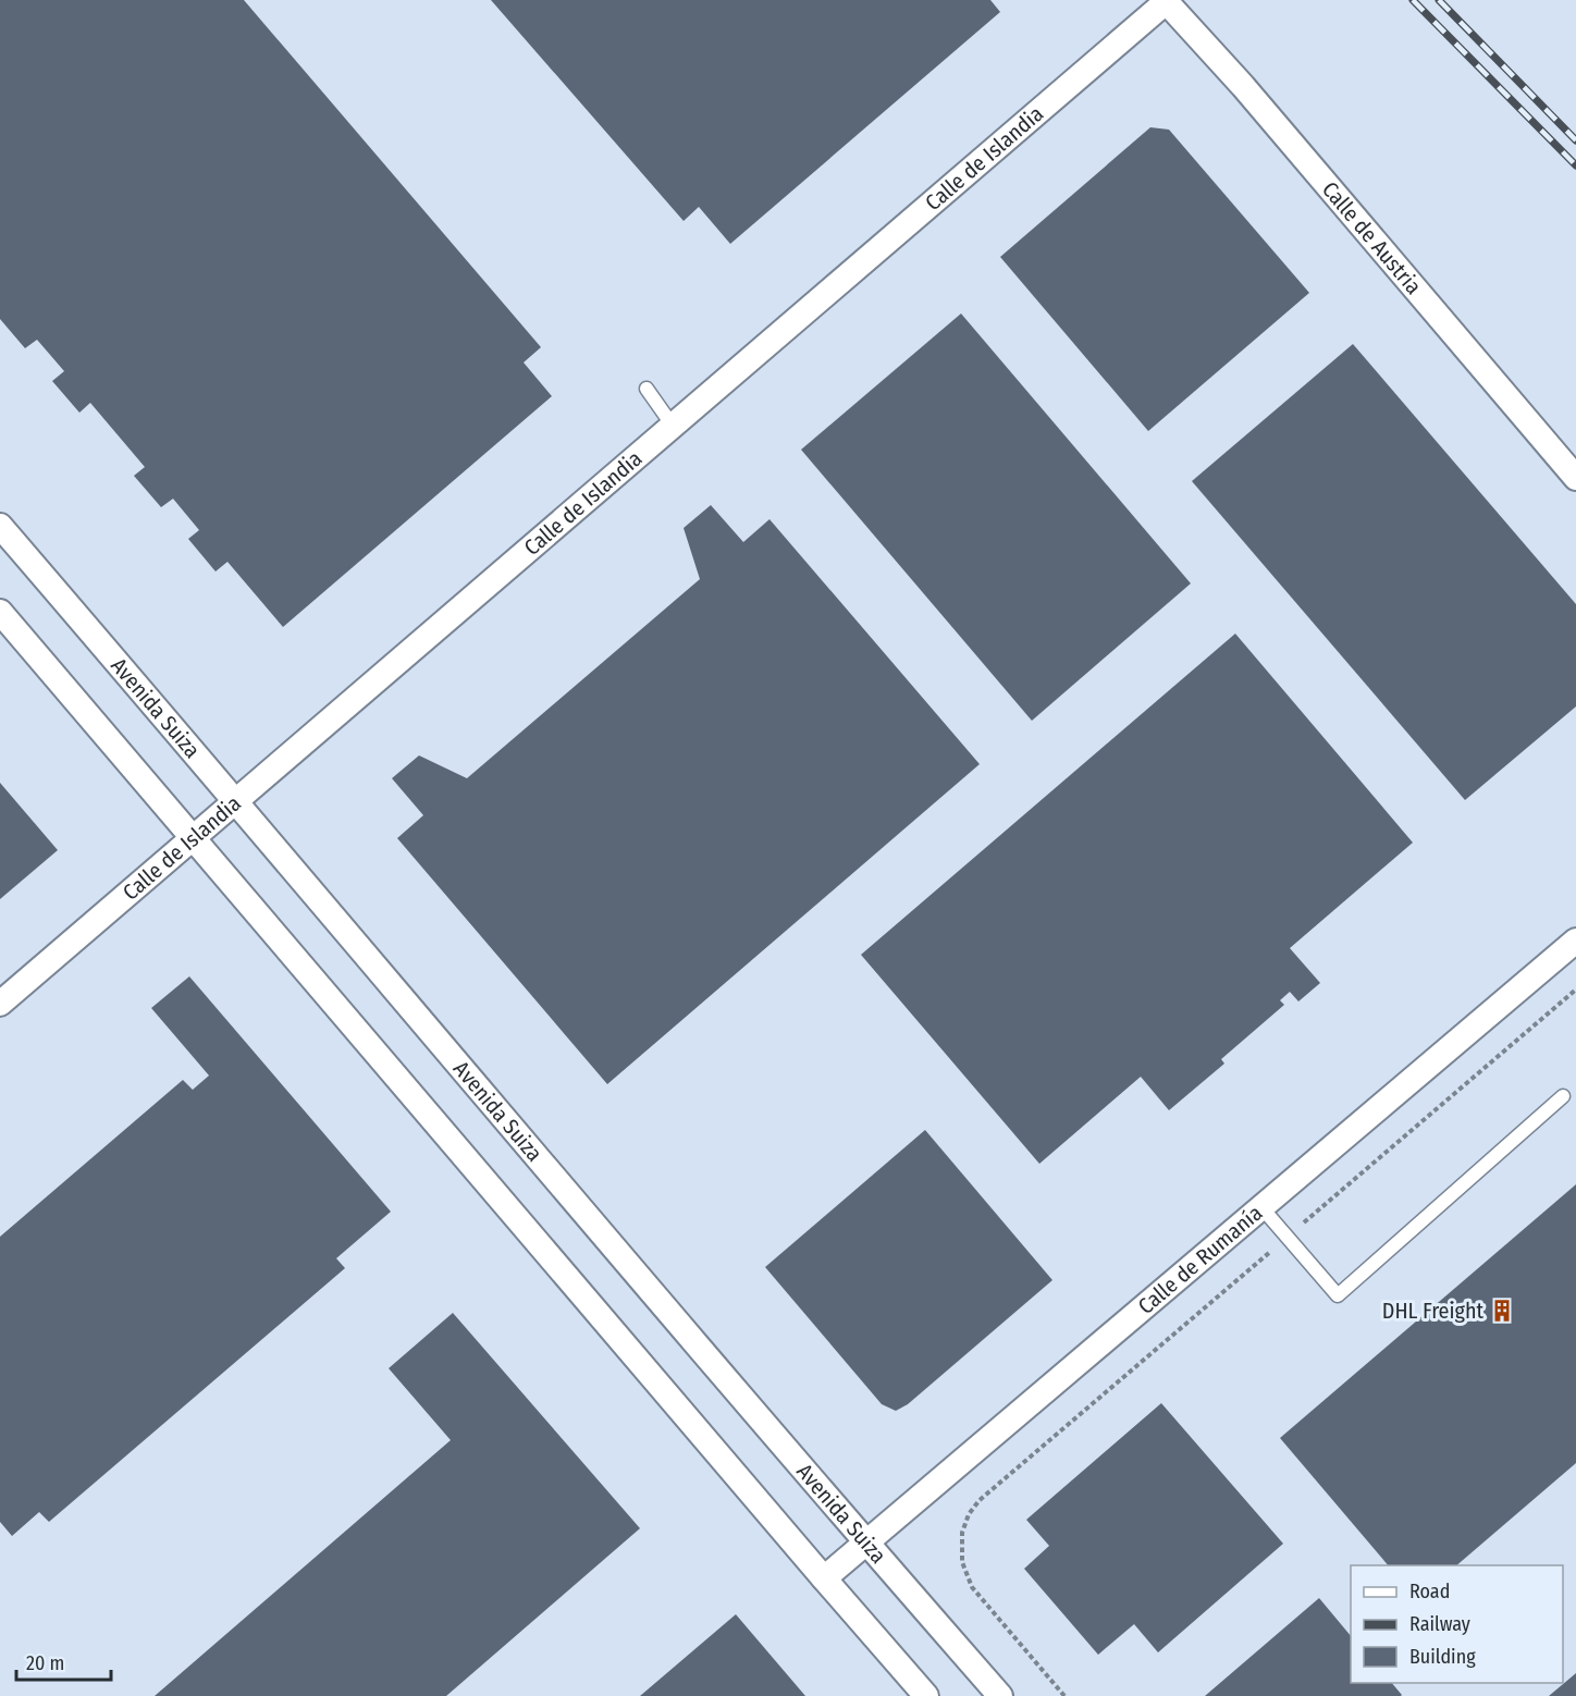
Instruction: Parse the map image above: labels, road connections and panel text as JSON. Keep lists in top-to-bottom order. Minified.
{"streets":{"street":["Calle de Islandia","Calle de Austria","Avenida Suiza","Calle de Rumanía"]},"crossings":[["Calle de Islandia","Calle de Austria"],["Calle de Islandia","Avenida Suiza"],["Avenida Suiza","Calle de Rumanía"]],"places":{"building":["DHL Freight"]},"legend":["Road","Railway","Building"],"scale_bar":"20 m"}
